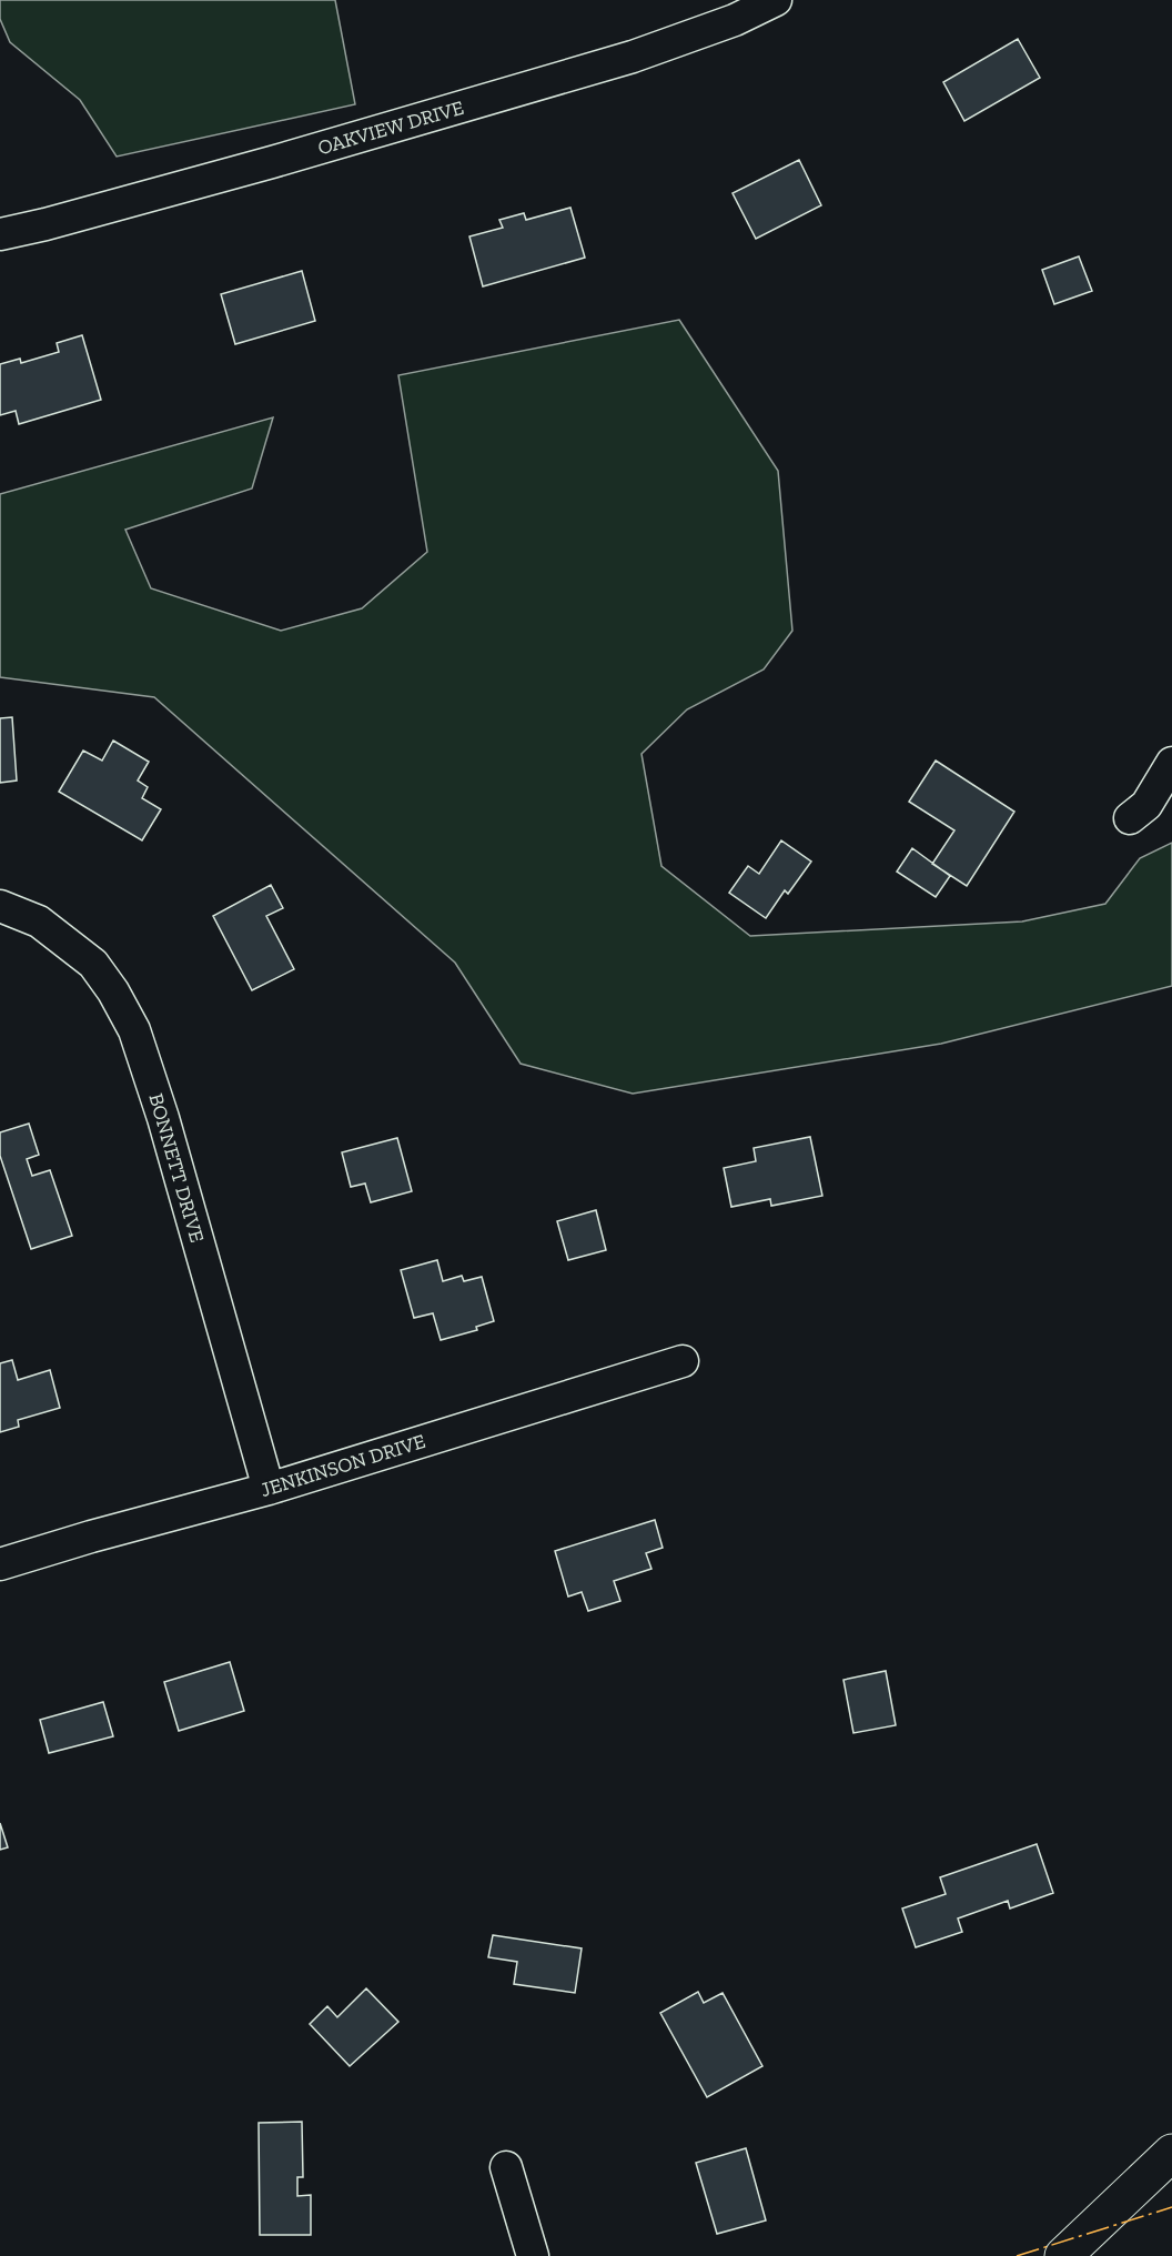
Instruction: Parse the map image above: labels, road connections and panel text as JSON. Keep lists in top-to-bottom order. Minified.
{"streets":{"street":["OAKVIEW DRIVE","BONNETT DRIVE","JENKINSON DRIVE"]},"crossings":[["BONNETT DRIVE","JENKINSON DRIVE"]]}
